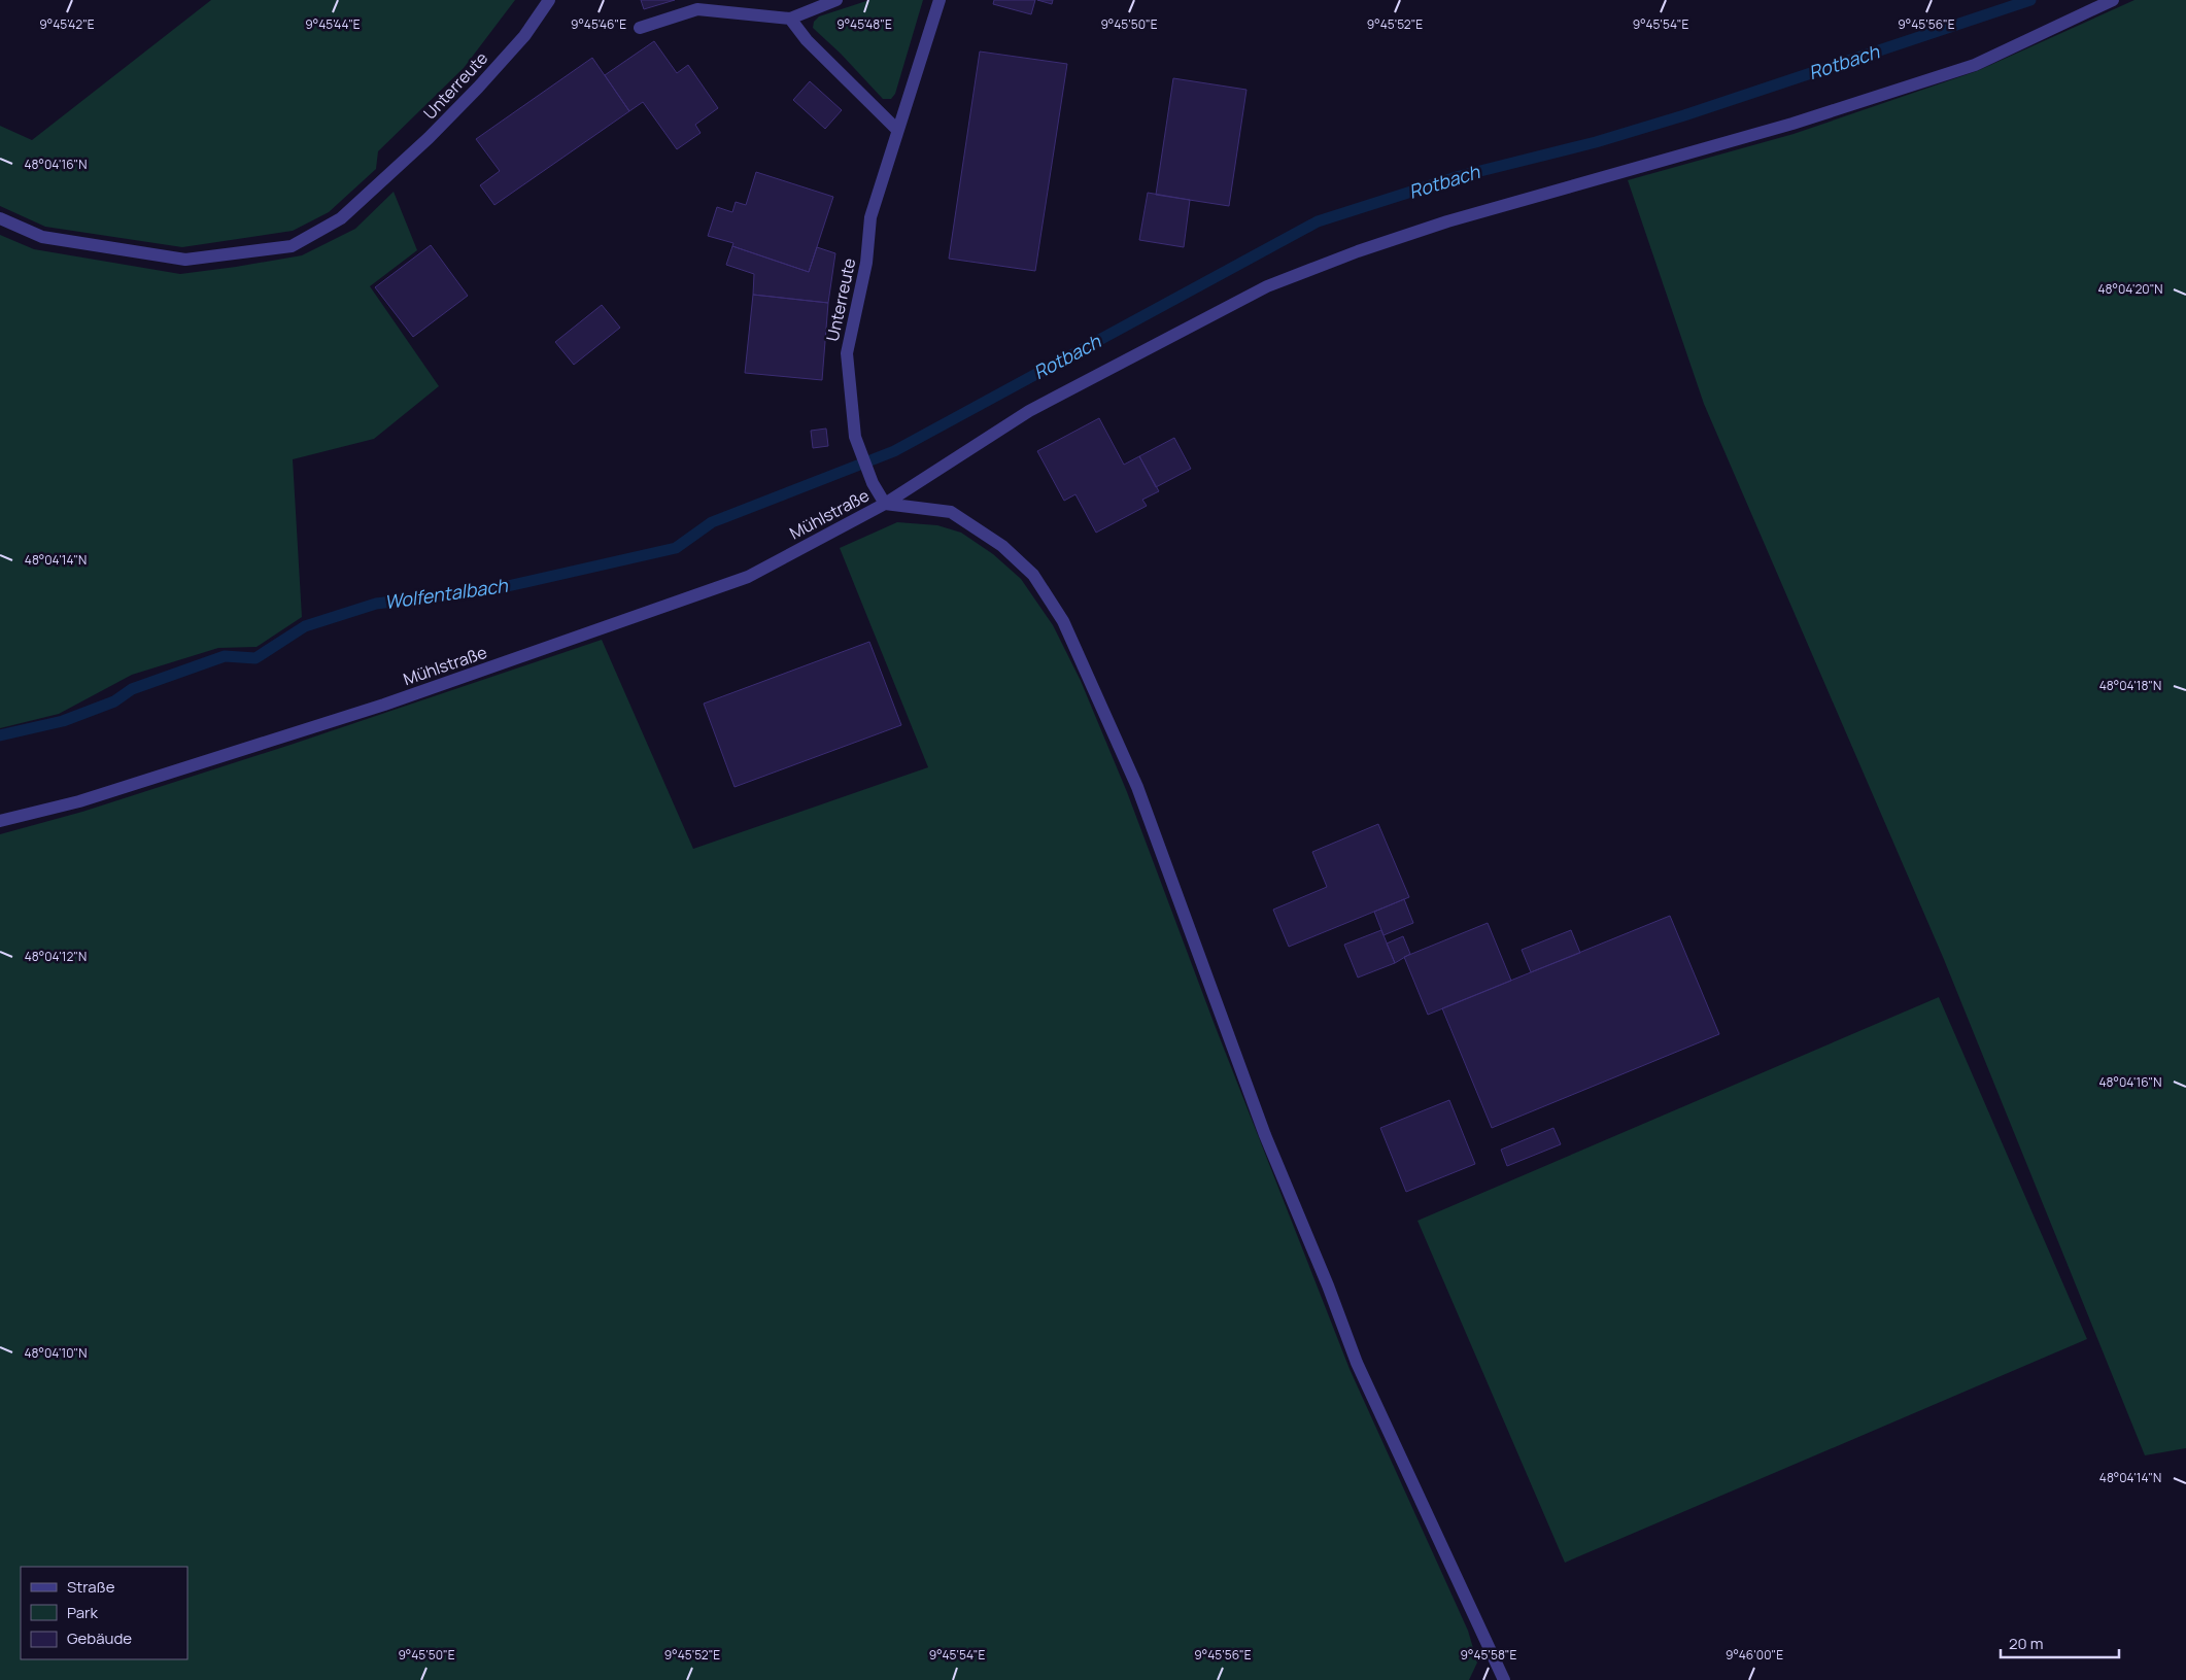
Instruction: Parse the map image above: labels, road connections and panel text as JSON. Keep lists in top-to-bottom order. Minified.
{"streets":{"street":["Unterreute","Mühlstraße"]},"crossings":[["Unterreute","Mühlstraße"]],"water":["Rotbach","Wolfentalbach"],"legend":["Straße","Park","Gebäude"],"scale_bar":"20 m","coordinates":["9°45'42\"E","9°45'44\"E","9°45'46\"E","9°45'48\"E","9°45'50\"E","9°45'52\"E","9°45'54\"E","9°45'56\"E","48°04'16\"N","48°04'20\"N","48°04'14\"N","48°04'18\"N","48°04'12\"N","48°04'10\"N","9°45'58\"E","9°46'00\"E"]}
